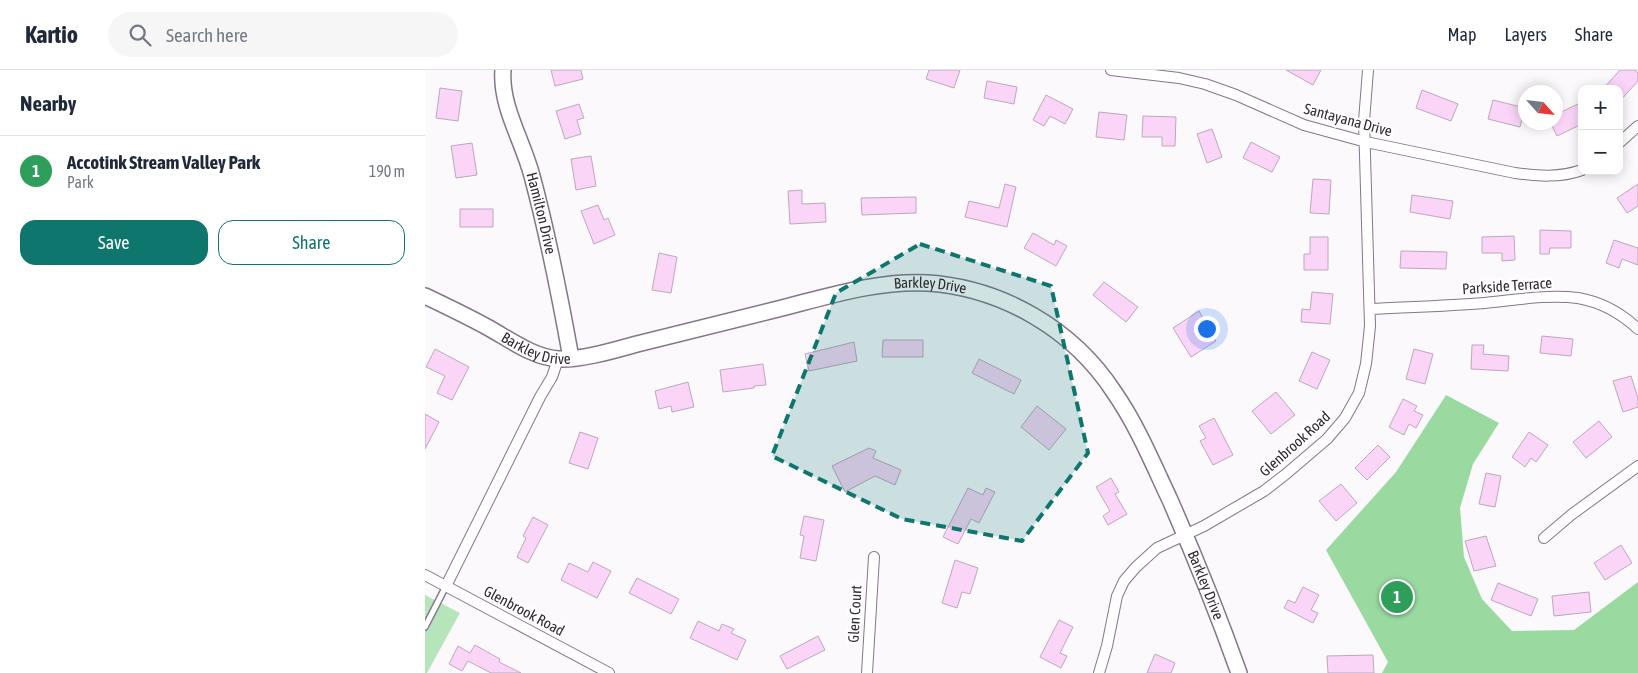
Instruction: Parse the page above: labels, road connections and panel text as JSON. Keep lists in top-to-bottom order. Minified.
{"streets":{"street":["Santayana Drive","Hamilton Drive","Parkside Terrace","Barkley Drive","Glenbrook Road","Glen Court"]},"crossings":[["Santayana Drive","Glenbrook Road"],["Hamilton Drive","Barkley Drive"],["Parkside Terrace","Glenbrook Road"],["Barkley Drive","Glenbrook Road"]],"north":"bottom right","page":{"header":"Kartio","search":"Search here","nav":["Map","Layers","Share"],"heading":"Nearby","map_buttons":["+","−"],"list":[{"mark":"1","name":"Accotink Stream Valley Park","note":"Park","value":"190 m"}],"buttons":["Save","Share"],"pins":"1"}}
